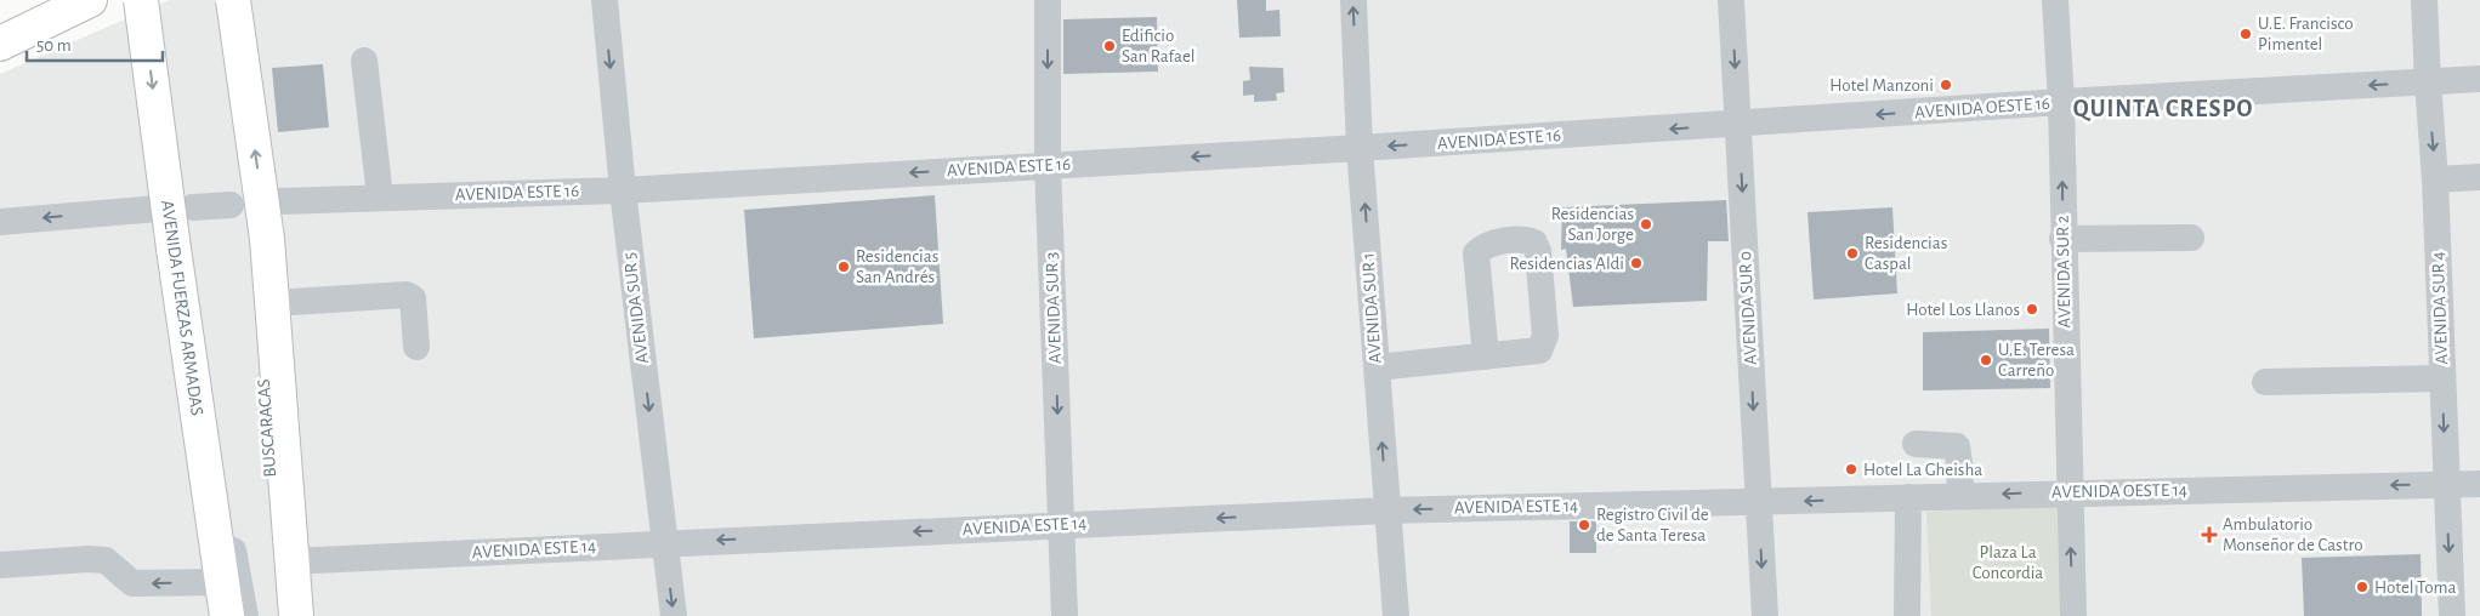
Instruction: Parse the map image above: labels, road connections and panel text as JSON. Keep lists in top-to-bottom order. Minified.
{"streets":{"main road":["AVENIDA FUERZAS ARMADAS"],"street":["AVENIDA OESTE 16","AVENIDA ESTE 16","AVENIDA SUR 2","AVENIDA SUR 5","AVENIDA SUR 3","AVENIDA SUR 1","AVENIDA SUR 0","AVENIDA SUR 4","BUSCARACAS","AVENIDA OESTE 14","AVENIDA ESTE 14"]},"crossings":[["AVENIDA OESTE 16","AVENIDA ESTE 16"],["AVENIDA OESTE 16","AVENIDA SUR 2"],["AVENIDA OESTE 16","AVENIDA SUR 0"],["AVENIDA OESTE 16","AVENIDA SUR 4"],["AVENIDA ESTE 16","AVENIDA SUR 5"],["AVENIDA ESTE 16","AVENIDA SUR 3"],["AVENIDA ESTE 16","AVENIDA SUR 1"],["AVENIDA ESTE 16","AVENIDA SUR 0"],["AVENIDA SUR 2","AVENIDA OESTE 14"],["AVENIDA SUR 5","AVENIDA ESTE 14"],["AVENIDA SUR 3","AVENIDA ESTE 14"],["AVENIDA SUR 1","AVENIDA ESTE 14"],["AVENIDA SUR 0","AVENIDA OESTE 14"],["AVENIDA SUR 0","AVENIDA ESTE 14"],["AVENIDA SUR 4","AVENIDA OESTE 14"],["AVENIDA OESTE 14","AVENIDA ESTE 14"]],"one_way":["AVENIDA OESTE 16","AVENIDA ESTE 16","AVENIDA SUR 5","AVENIDA SUR 3","AVENIDA SUR 1","AVENIDA SUR 0","AVENIDA SUR 4","AVENIDA OESTE 14","AVENIDA ESTE 14"],"districts":["QUINTA CRESPO"],"parks":["Plaza La Concordia"],"places":{"other":["U.E. Francisco Pimentel","Edificio San Rafael","Hotel Manzoni","Residencias San Jorge","Residencias Caspal","Residencias Aldi","Residencias San Andrés","Hotel Los Llanos","U.E. Teresa Carreño","Hotel La Gheisha","Registro Civil de de Santa Teresa","Hotel Toma"],"health":["Ambulatorio Monseñor de Castro"]},"scale_bar":"50 m"}
